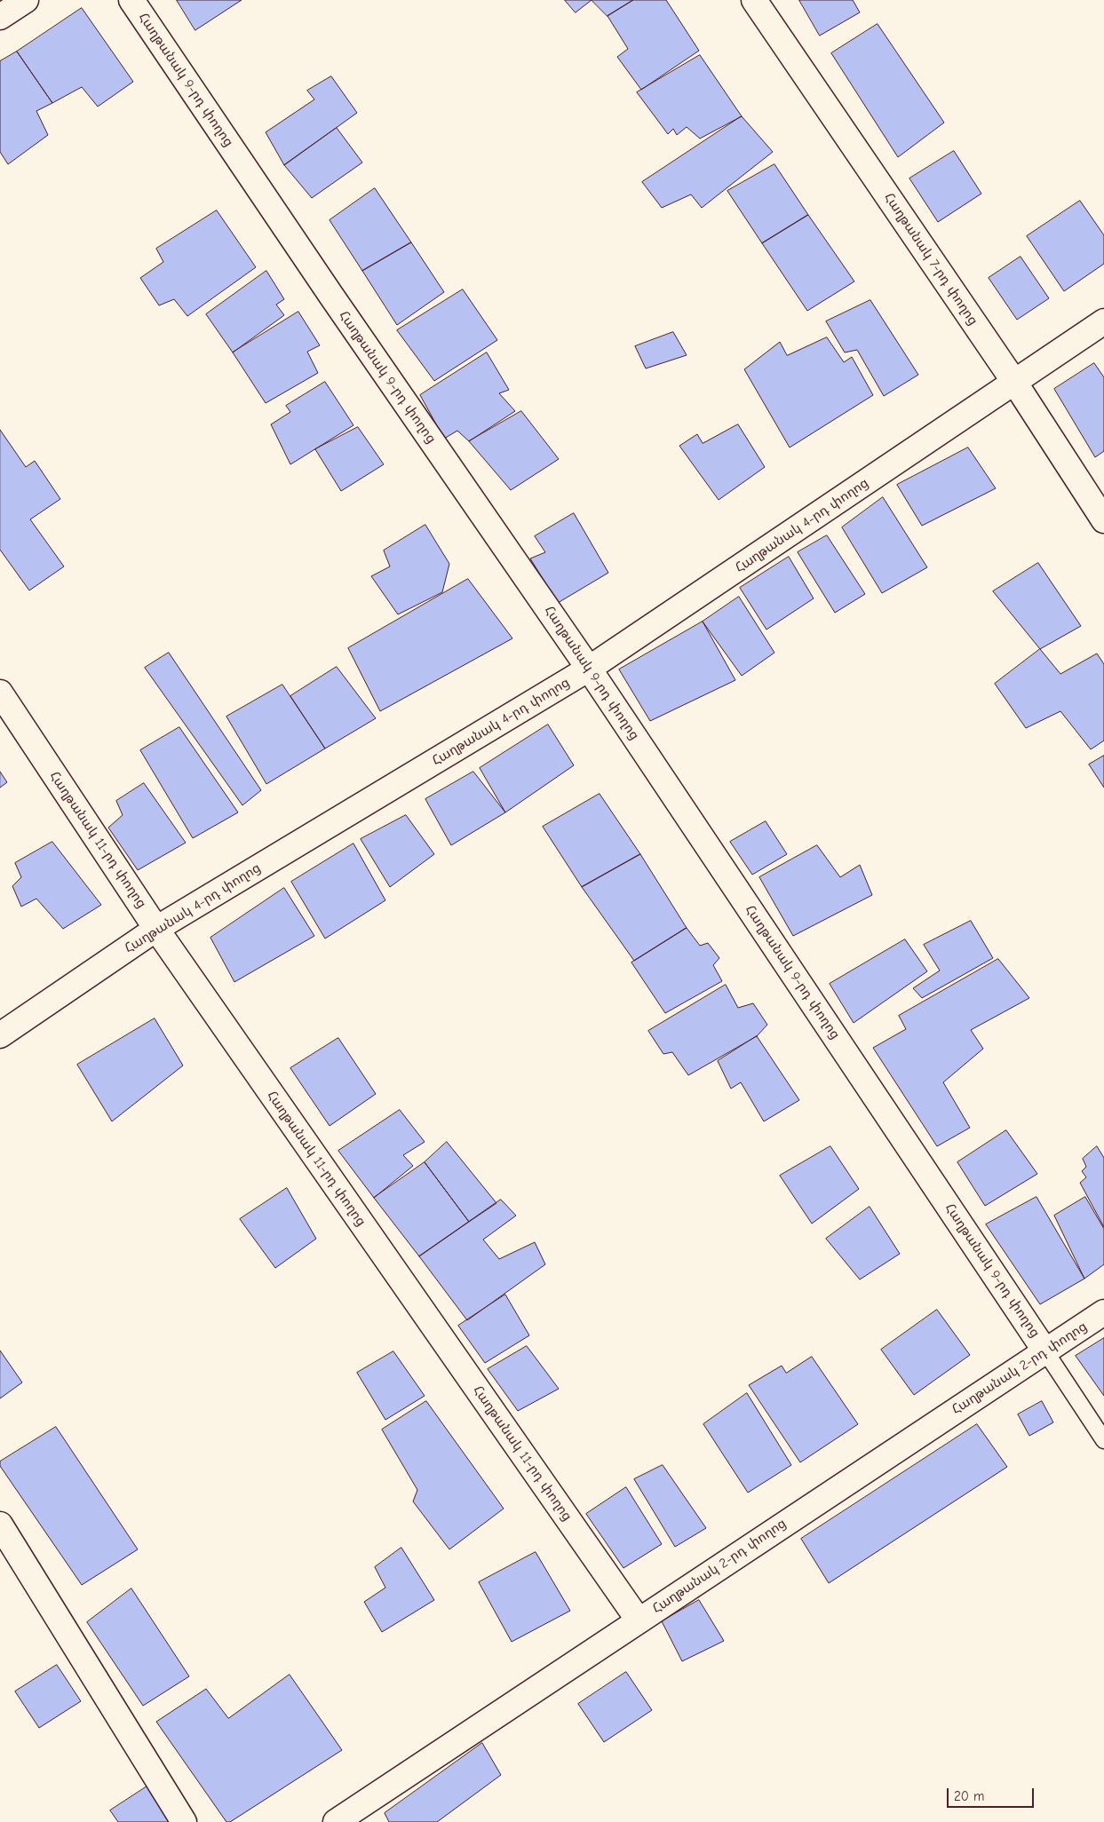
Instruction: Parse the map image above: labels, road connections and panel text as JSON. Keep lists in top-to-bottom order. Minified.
{"streets":{"street":["Հաղթանակ 9-րդ փողոց","Հաղթանակ 7-րդ փողոց","Հաղթանակ 4-րդ փողոց","Հաղթանակ 11-րդ փողոց","Հաղթանակ 2-րդ փողոց"]},"crossings":[["Հաղթանակ 9-րդ փողոց","Հաղթանակ 4-րդ փողոց"],["Հաղթանակ 9-րդ փողոց","Հաղթանակ 2-րդ փողոց"],["Հաղթանակ 7-րդ փողոց","Հաղթանակ 4-րդ փողոց"],["Հաղթանակ 4-րդ փողոց","Հաղթանակ 11-րդ փողոց"],["Հաղթանակ 11-րդ փողոց","Հաղթանակ 2-րդ փողոց"]],"scale_bar":"20 m"}
